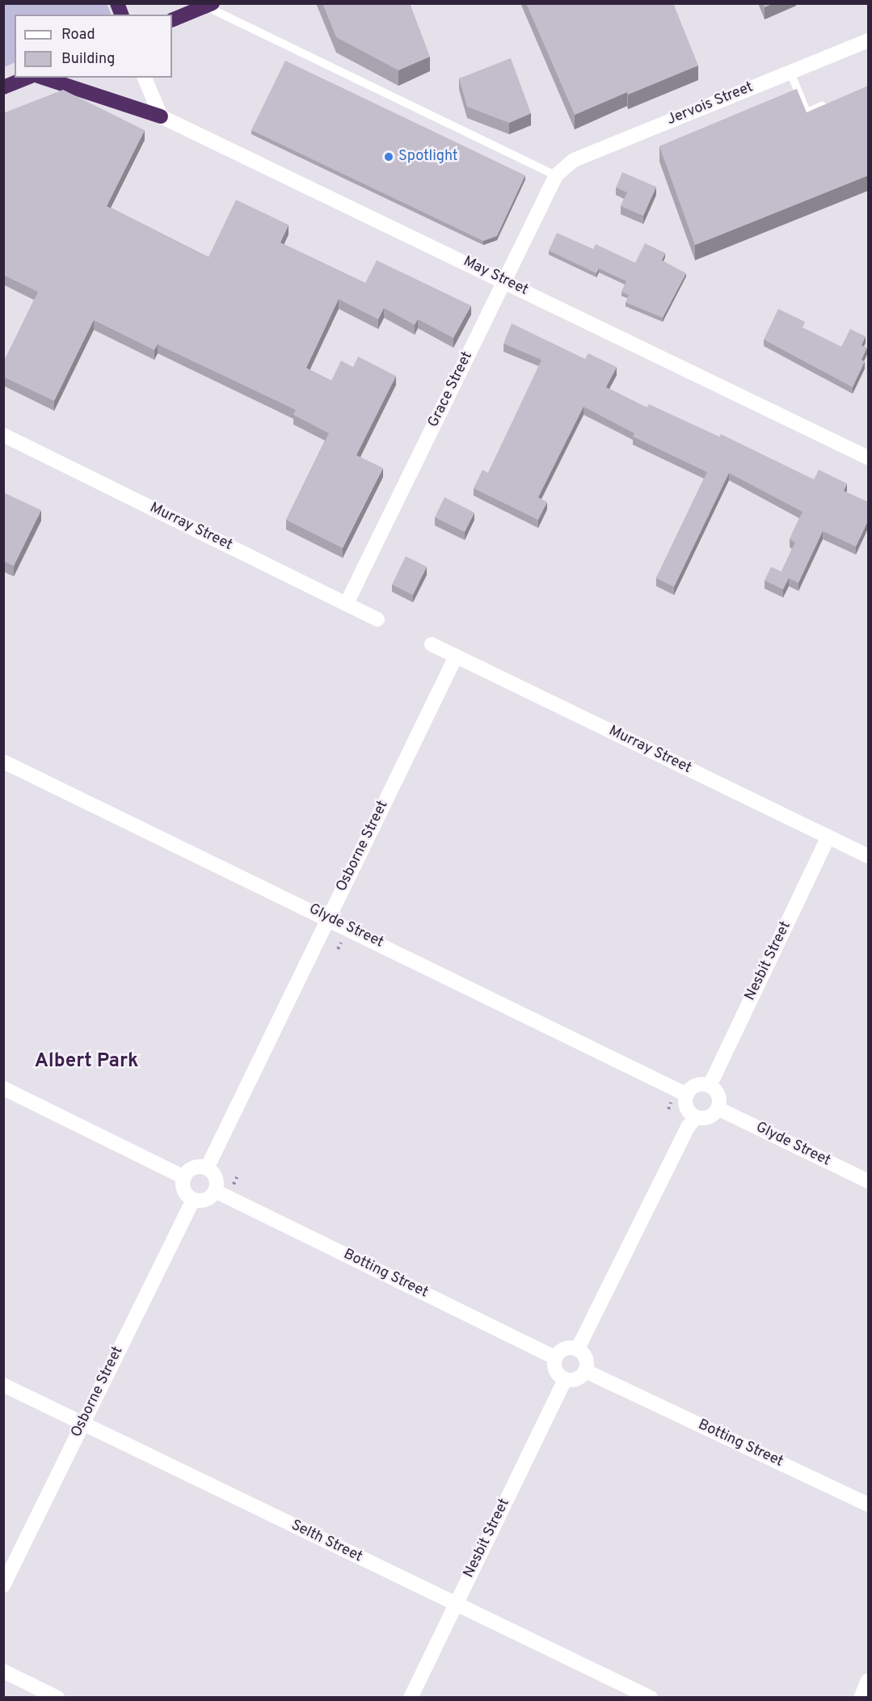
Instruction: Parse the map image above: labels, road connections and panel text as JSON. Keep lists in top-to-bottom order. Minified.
{"streets":{"street":["Jervois Street","May Street","Grace Street","Murray Street","Osborne Street","Glyde Street","Nesbit Street","Botting Street","Selth Street"]},"crossings":[["Jervois Street","Grace Street"],["May Street","Grace Street"],["Grace Street","Murray Street"],["Murray Street","Osborne Street"],["Murray Street","Nesbit Street"],["Osborne Street","Glyde Street"],["Osborne Street","Botting Street"],["Osborne Street","Selth Street"],["Glyde Street","Nesbit Street"],["Nesbit Street","Botting Street"],["Nesbit Street","Selth Street"]],"districts":["Albert Park"],"places":["Spotlight"],"legend":["Road","Building"]}
